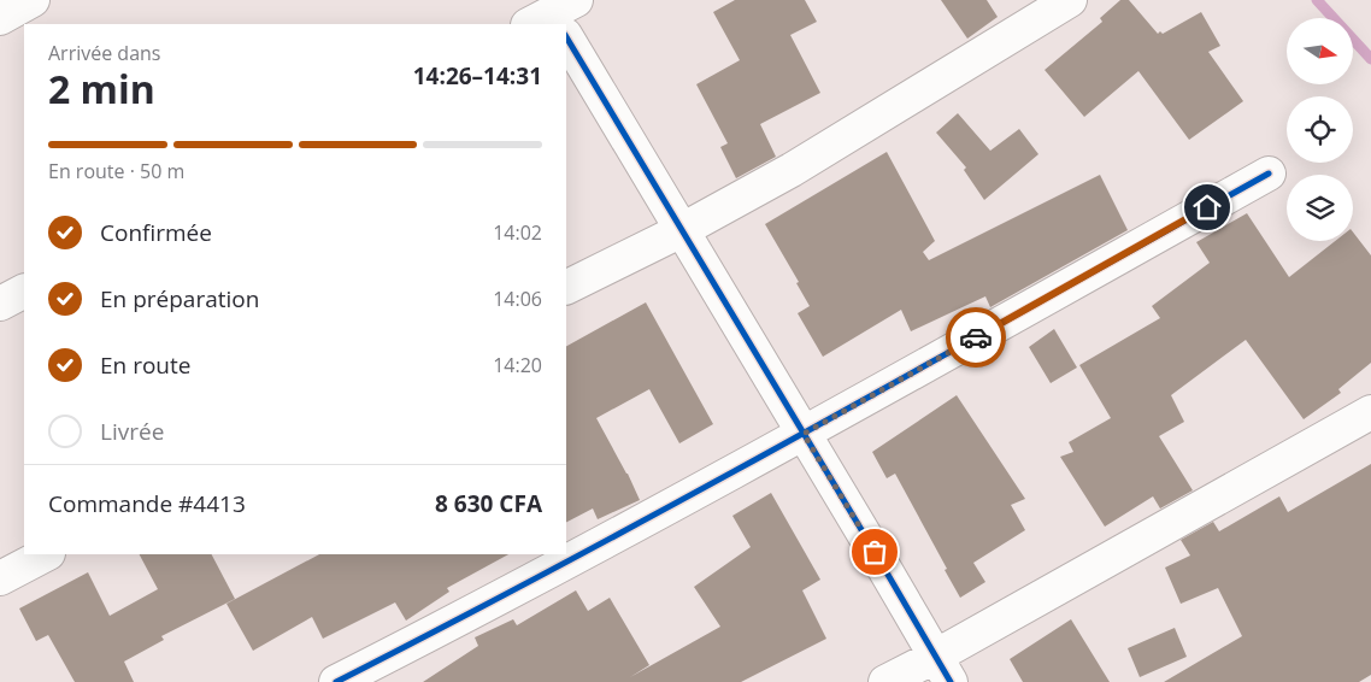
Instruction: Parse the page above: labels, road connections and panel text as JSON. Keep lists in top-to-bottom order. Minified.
{"north":"right","page":{"heading":["2 min","Arrivée dans","14:26–14:31"],"panel":["Commande #4413","8 630 CFA"],"bar":"En route · 50 m","list":[["Confirmée","14:02"],["En préparation","14:06"],["En route","14:20"],"Livrée"]}}
